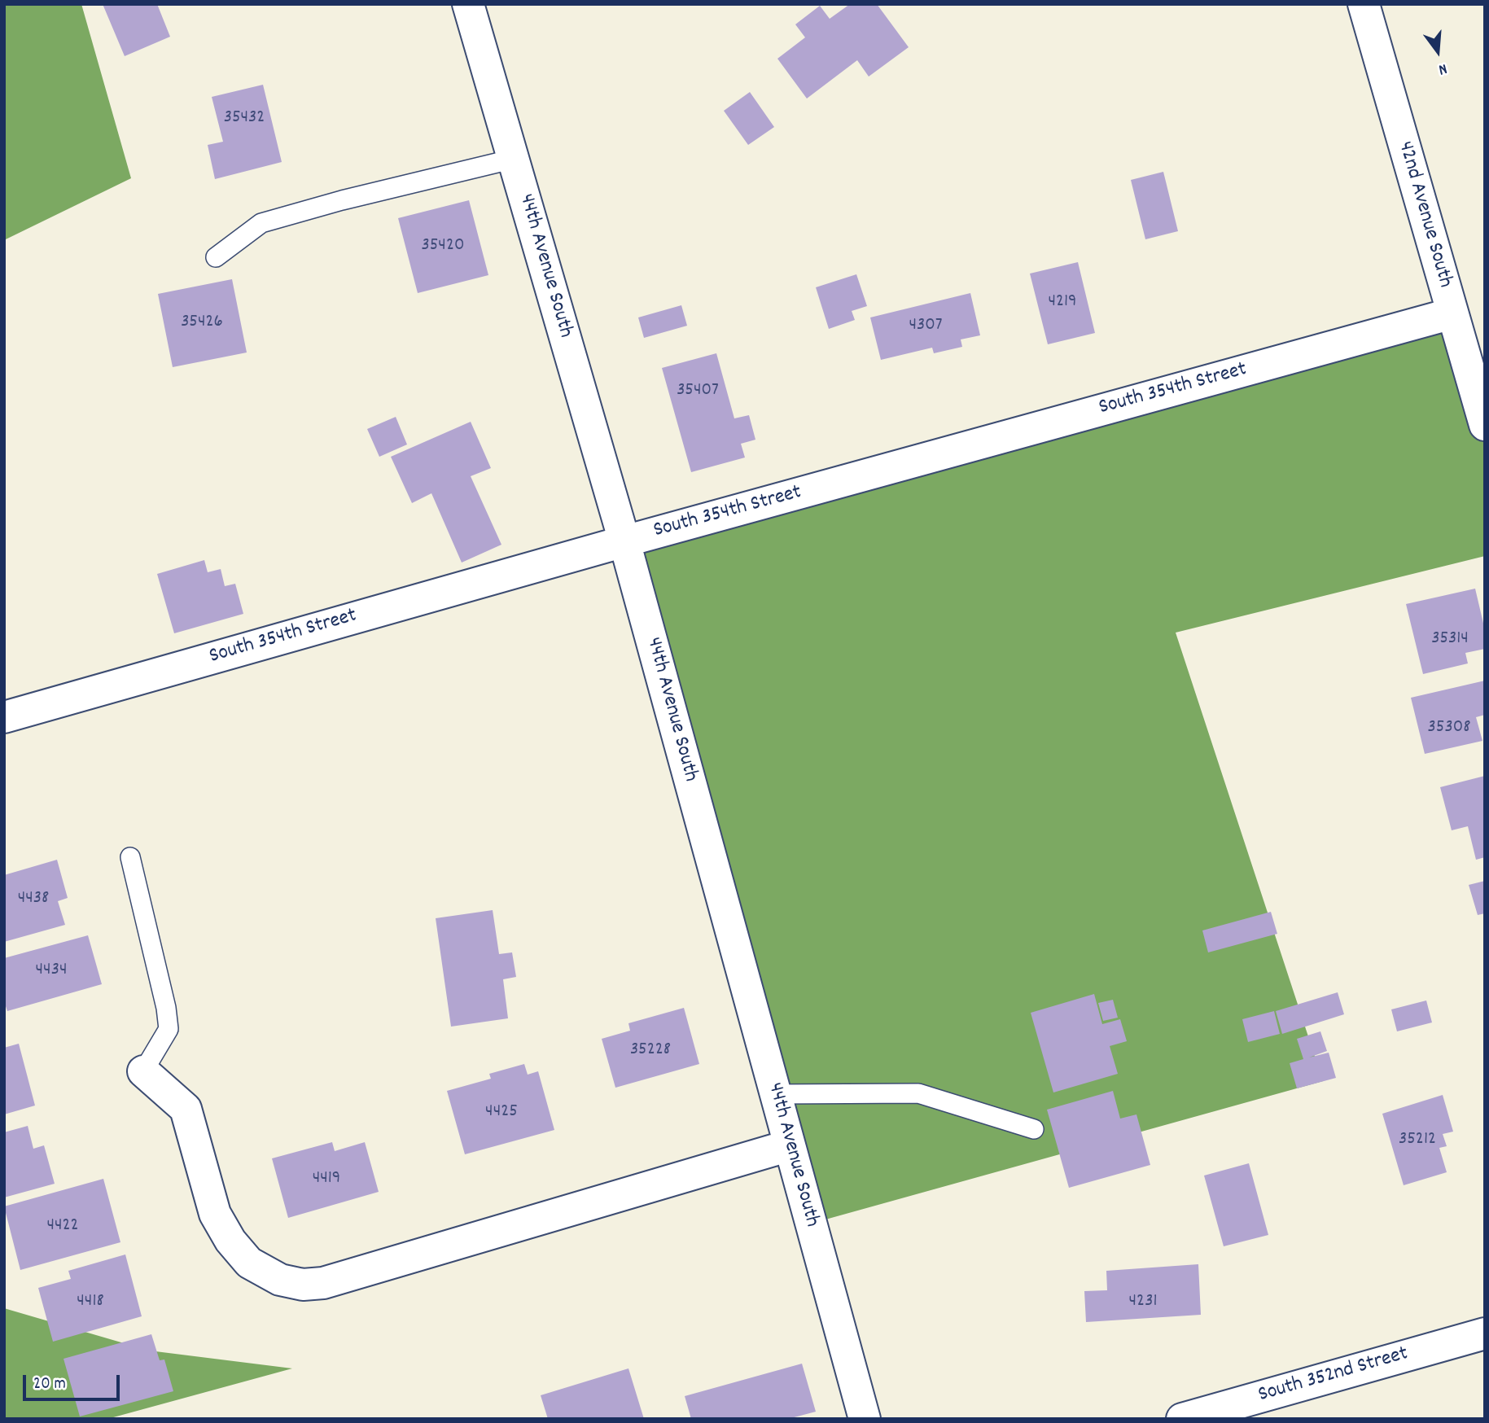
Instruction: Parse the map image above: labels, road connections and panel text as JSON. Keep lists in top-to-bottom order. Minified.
{"streets":{"street":["42nd Avenue South","44th Avenue South","South 354th Street","South 352nd Street"]},"crossings":[["42nd Avenue South","South 354th Street"],["44th Avenue South","South 354th Street"]],"house_numbers":["35432","35420","4219","35426","4307","35407","35314","35308","4438","4434","35228","4425","35212","4419","4422","4418","4231"],"scale_bar":"20 m","north":"bottom"}
